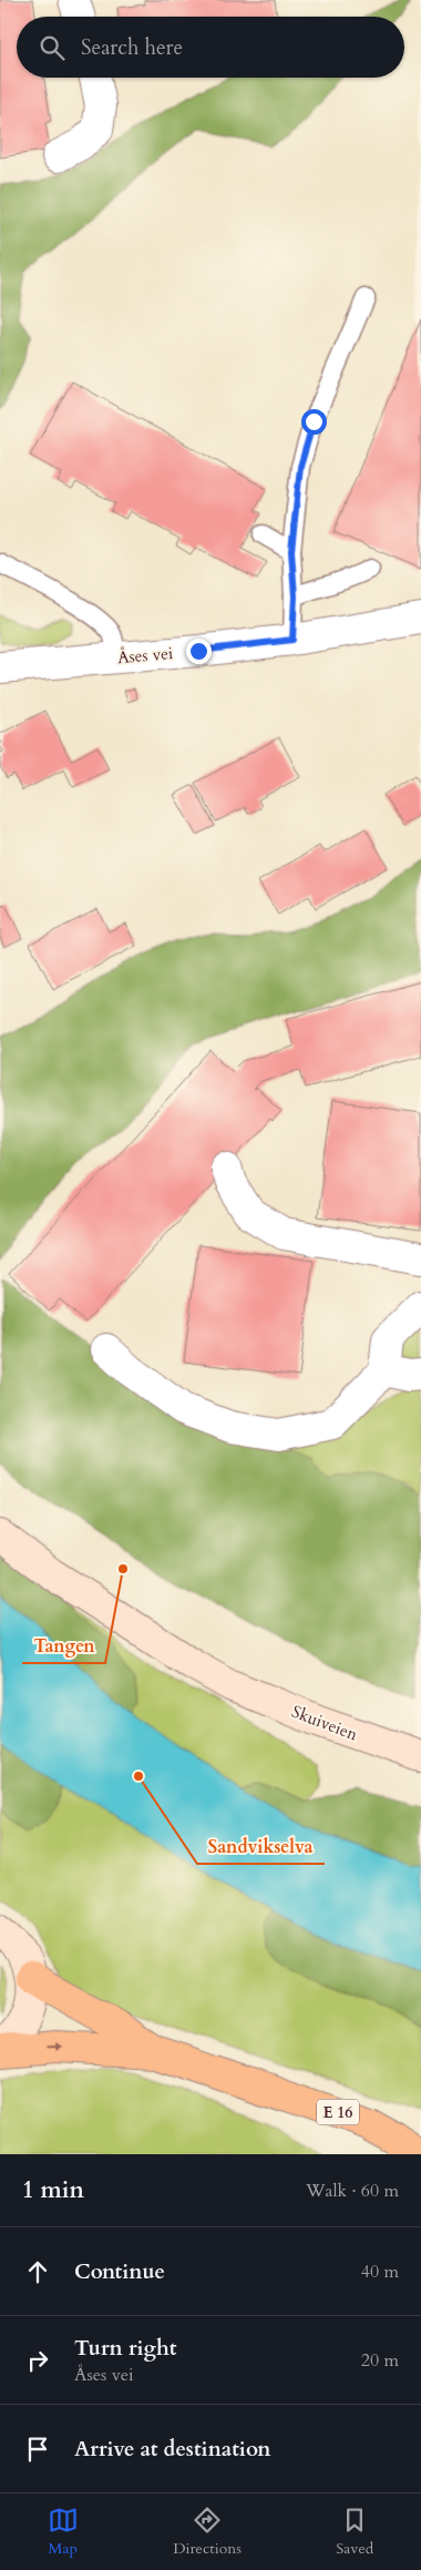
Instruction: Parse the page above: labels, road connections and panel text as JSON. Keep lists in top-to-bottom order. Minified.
{"streets":{"highway":["E 16"],"main road":["Skuiveien"],"street":["Åses vei"]},"places":["Tangen","Sandvikselva"],"page":{"search":"Search here","heading":["1 min","Walk · 60 m"],"list":[["Continue","40 m"],["Turn right","Åses vei","20 m"],"Arrive at destination"],"nav":["Map","Directions","Saved"]}}
